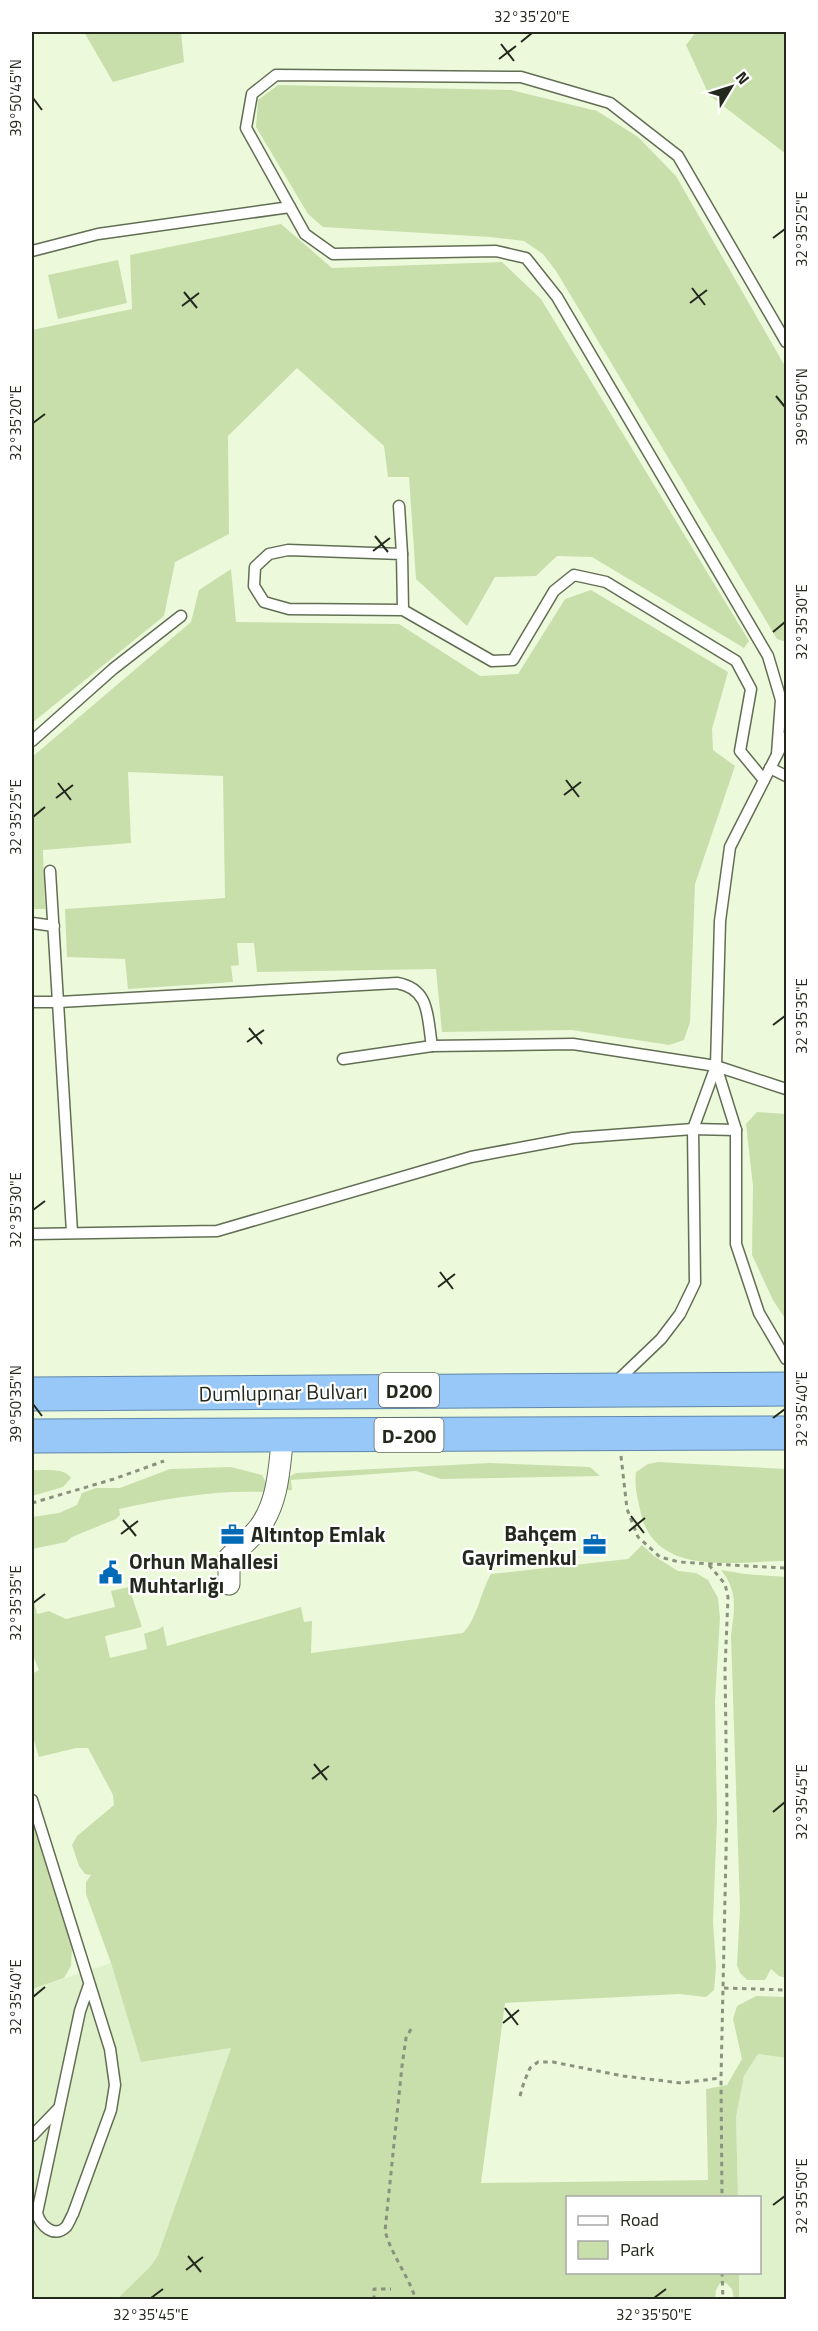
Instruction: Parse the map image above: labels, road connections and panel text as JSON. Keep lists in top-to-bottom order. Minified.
{"streets":{"highway":["D200","Dumlupınar Bulvarı","D-200"]},"places":{"office":["Altıntop Emlak","Bahçem Gayrimenkul"],"public building":["Orhun Mahallesi Muhtarlığı"]},"legend":["Road","Park"],"north":"top right","coordinates":["32°35'20\"E","39°50'45\"N","32°35'25\"E","39°50'50\"N","32°35'30\"E","32°35'35\"E","39°50'35\"N","32°35'40\"E","32°35'45\"E","32°35'50\"E"]}
